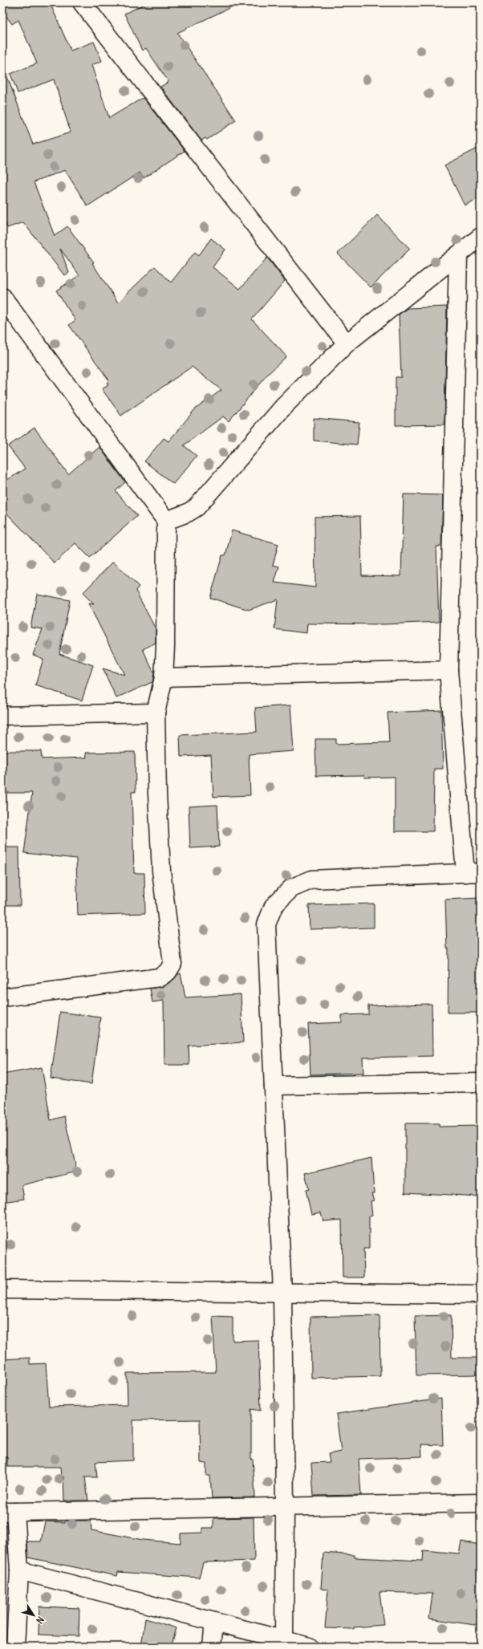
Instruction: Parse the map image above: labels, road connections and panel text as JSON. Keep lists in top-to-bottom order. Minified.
{"north":"bottom right"}
